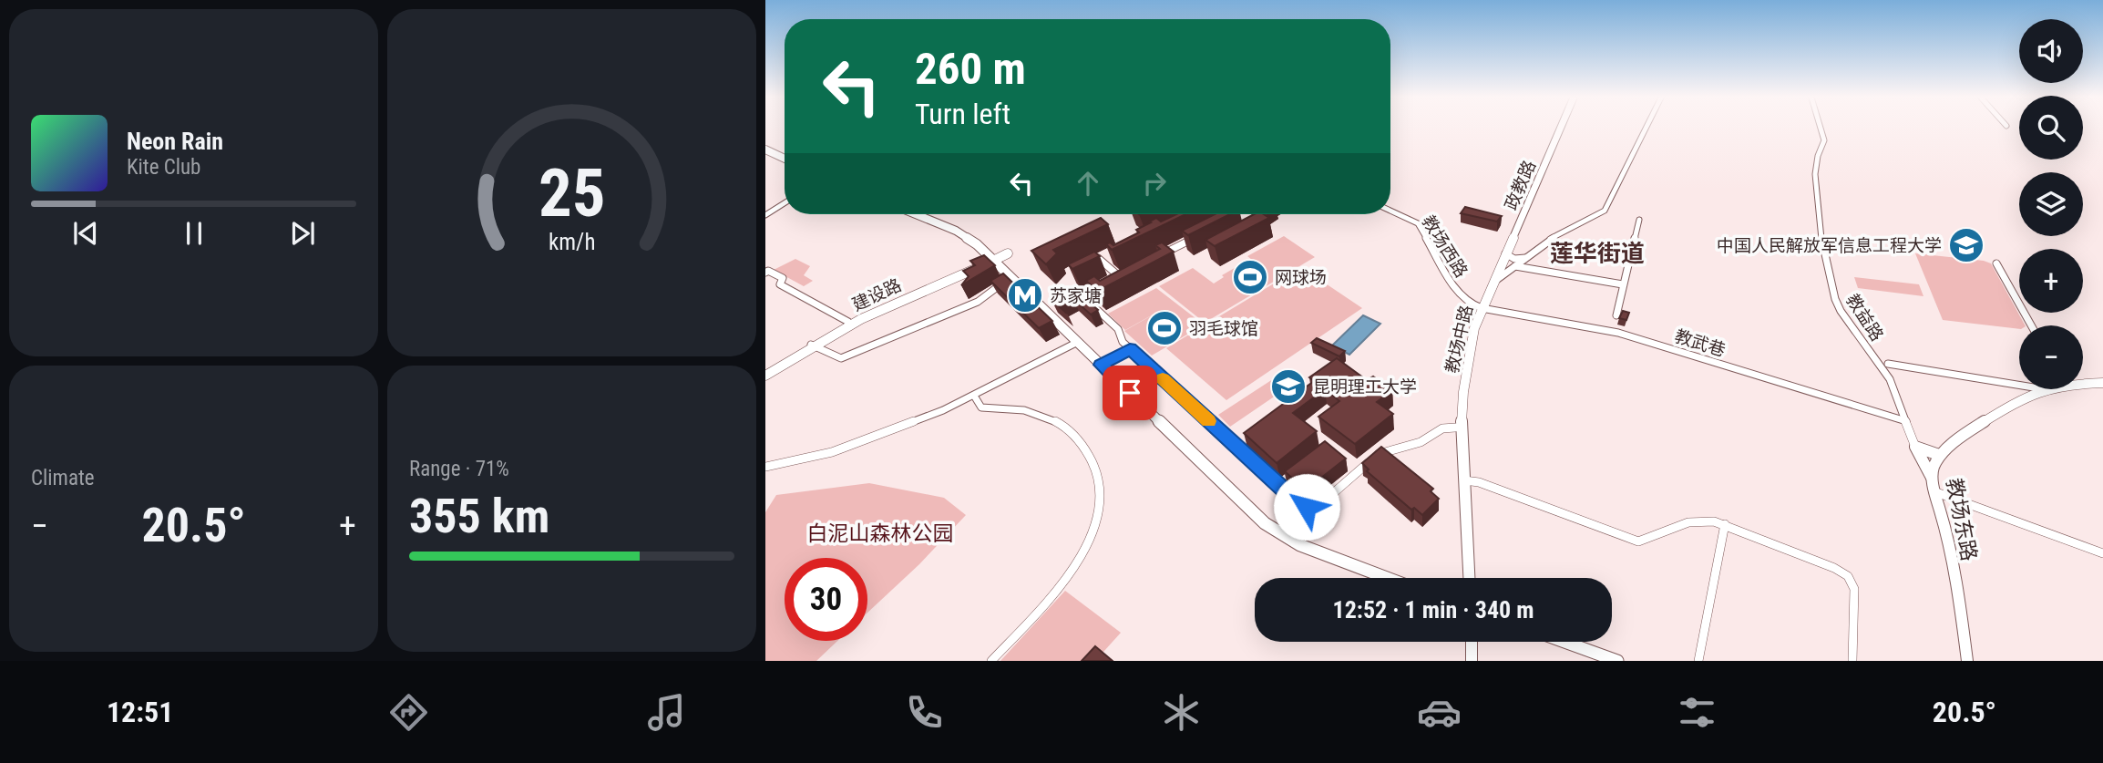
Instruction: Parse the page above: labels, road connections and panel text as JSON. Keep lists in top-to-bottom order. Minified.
{"streets":{"street":["政教路","教场西路","建设路","教益路","教场中路","教武巷","教场东路"]},"crossings":[["政教路","教场中路"],["教场西路","教场中路"],["教场西路","教武巷"],["教益路","教武巷"],["教场中路","教武巷"]],"districts":["莲华街道"],"parks":["白泥山森林公园"],"places":{"school or university":["中国人民解放军信息工程大学","昆明理工大学"],"sports":["网球场","羽毛球馆"],"metro station":["苏家塘"]},"page":{"map_buttons":["+","−"],"turn":["260 m","Turn left"],"song":["Neon Rain","Kite Club"],"tile":["Climate",["Range · 71%","355 km"]],"heat":["−","20.5°","+"],"limit":"30","trip":"12:52 · 1 min · 340 m","tabs":["12:51","20.5°"],"gauge":["25","km/h"]}}
